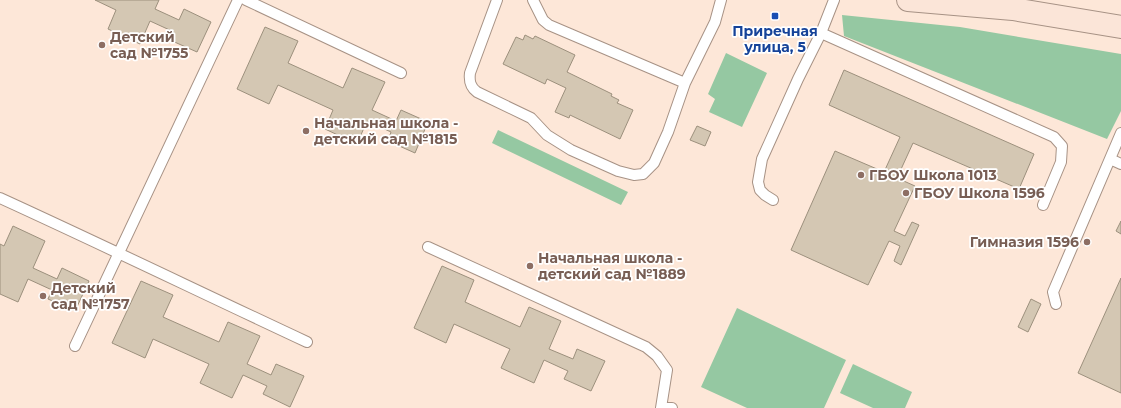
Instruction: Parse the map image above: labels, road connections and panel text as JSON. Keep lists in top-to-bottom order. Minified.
{"places":{"transit":["Приречная улица, 5"],"other":["Детский сад №1755","Начальная школа - детский сад №1815","ГБОУ Школа 1013","ГБОУ Школа 1596","Гимназия 1596","Начальная школа - детский сад №1889","Детский сад №1757"]}}
